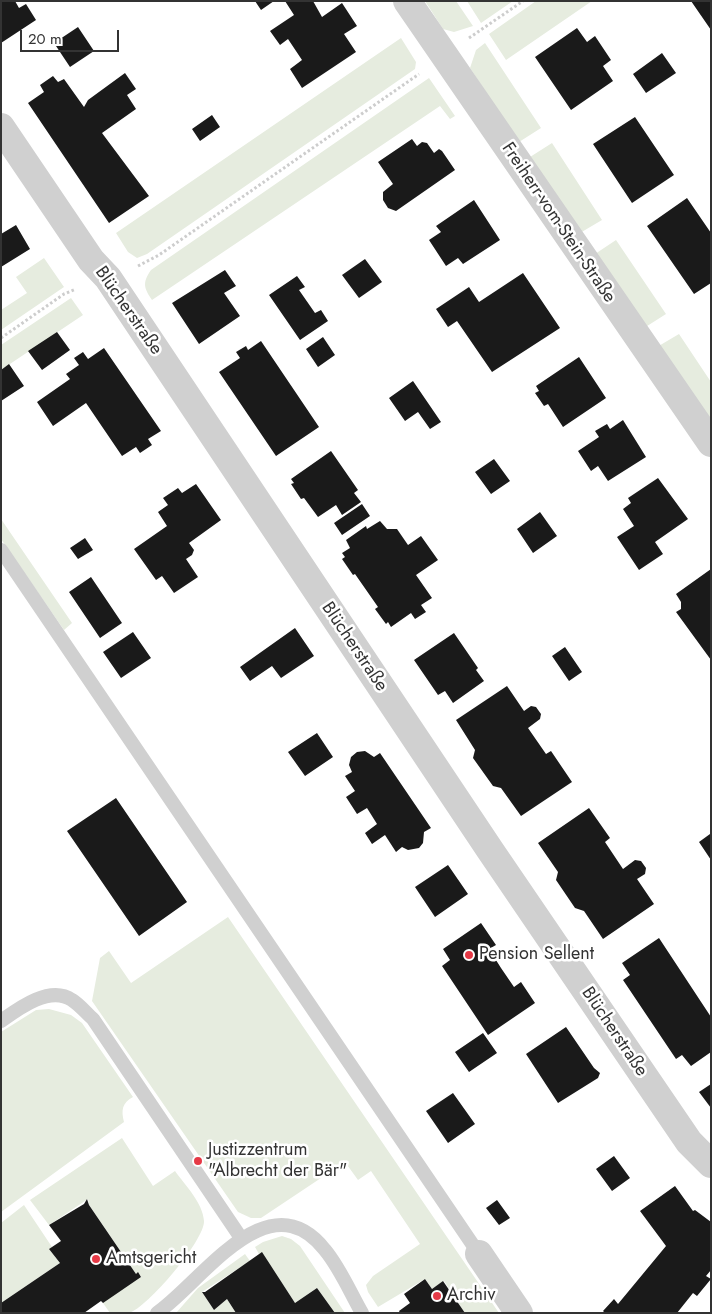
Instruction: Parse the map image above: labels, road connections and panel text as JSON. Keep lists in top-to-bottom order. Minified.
{"streets":{"street":["Freiherr-vom-Stein-Straße","Blücherstraße"]},"places":["Pension Sellent","Justizzentrum \"Albrecht der Bär\"","Amtsgericht","Archiv"],"scale_bar":"20 m"}
